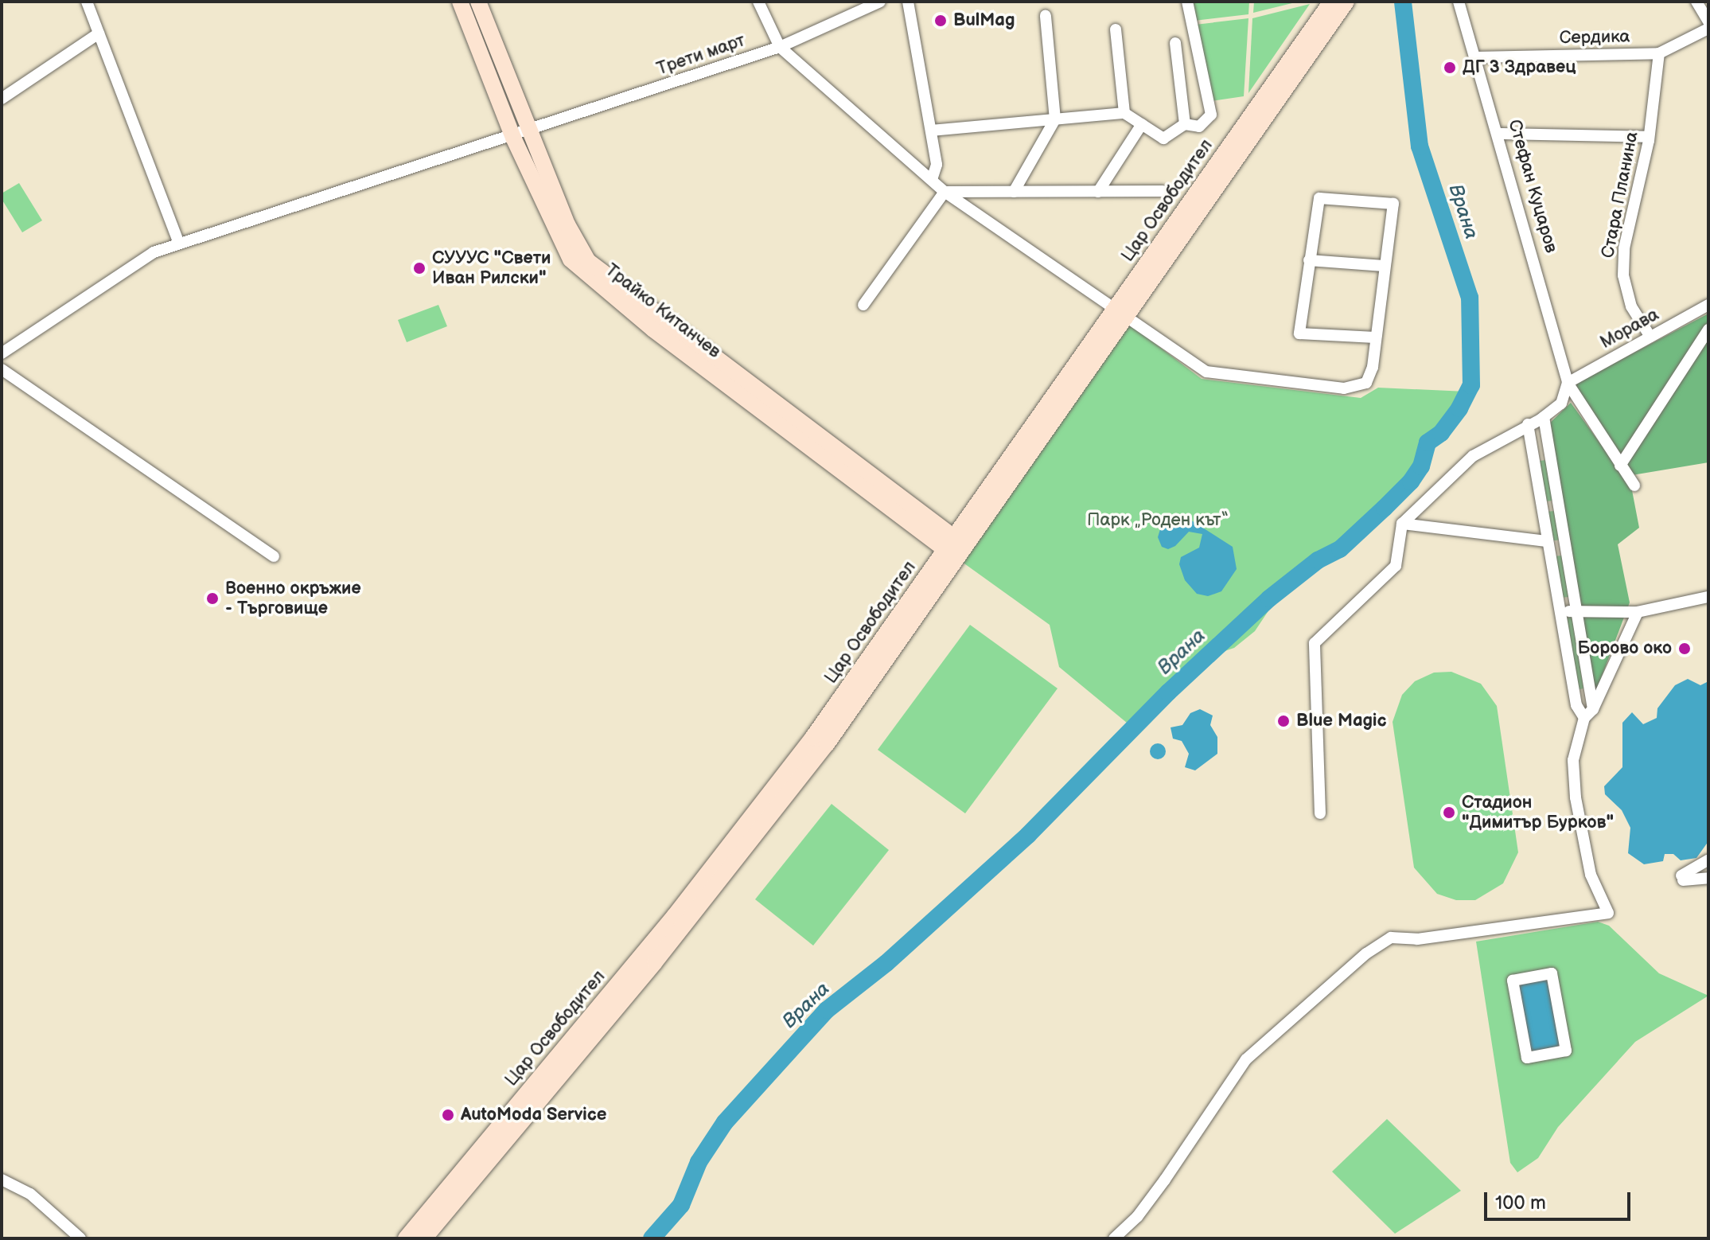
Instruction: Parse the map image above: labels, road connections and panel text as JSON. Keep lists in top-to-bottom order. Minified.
{"streets":{"street":["Сердика","Трети март","Стефан Куцаров","Стара Планина","Цар Освободител","Трайко Китанчев","Морава"]},"crossings":[["Сердика","Стефан Куцаров"],["Сердика","Стара Планина"],["Трети март","Трайко Китанчев"],["Стефан Куцаров","Морава"],["Стара Планина","Морава"],["Цар Освободител","Трайко Китанчев"]],"water":["Врана"],"parks":["Парк „Роден кът“"],"places":["BulMag","ДГ 3 Здравец","СУУУС \"Свети Иван Рилски\"","Военно окръжие - Търговище","Борово око","Blue Magic","Стадион \"Димитър Бурков\"","AutoModa Service"],"scale_bar":"100 m"}
